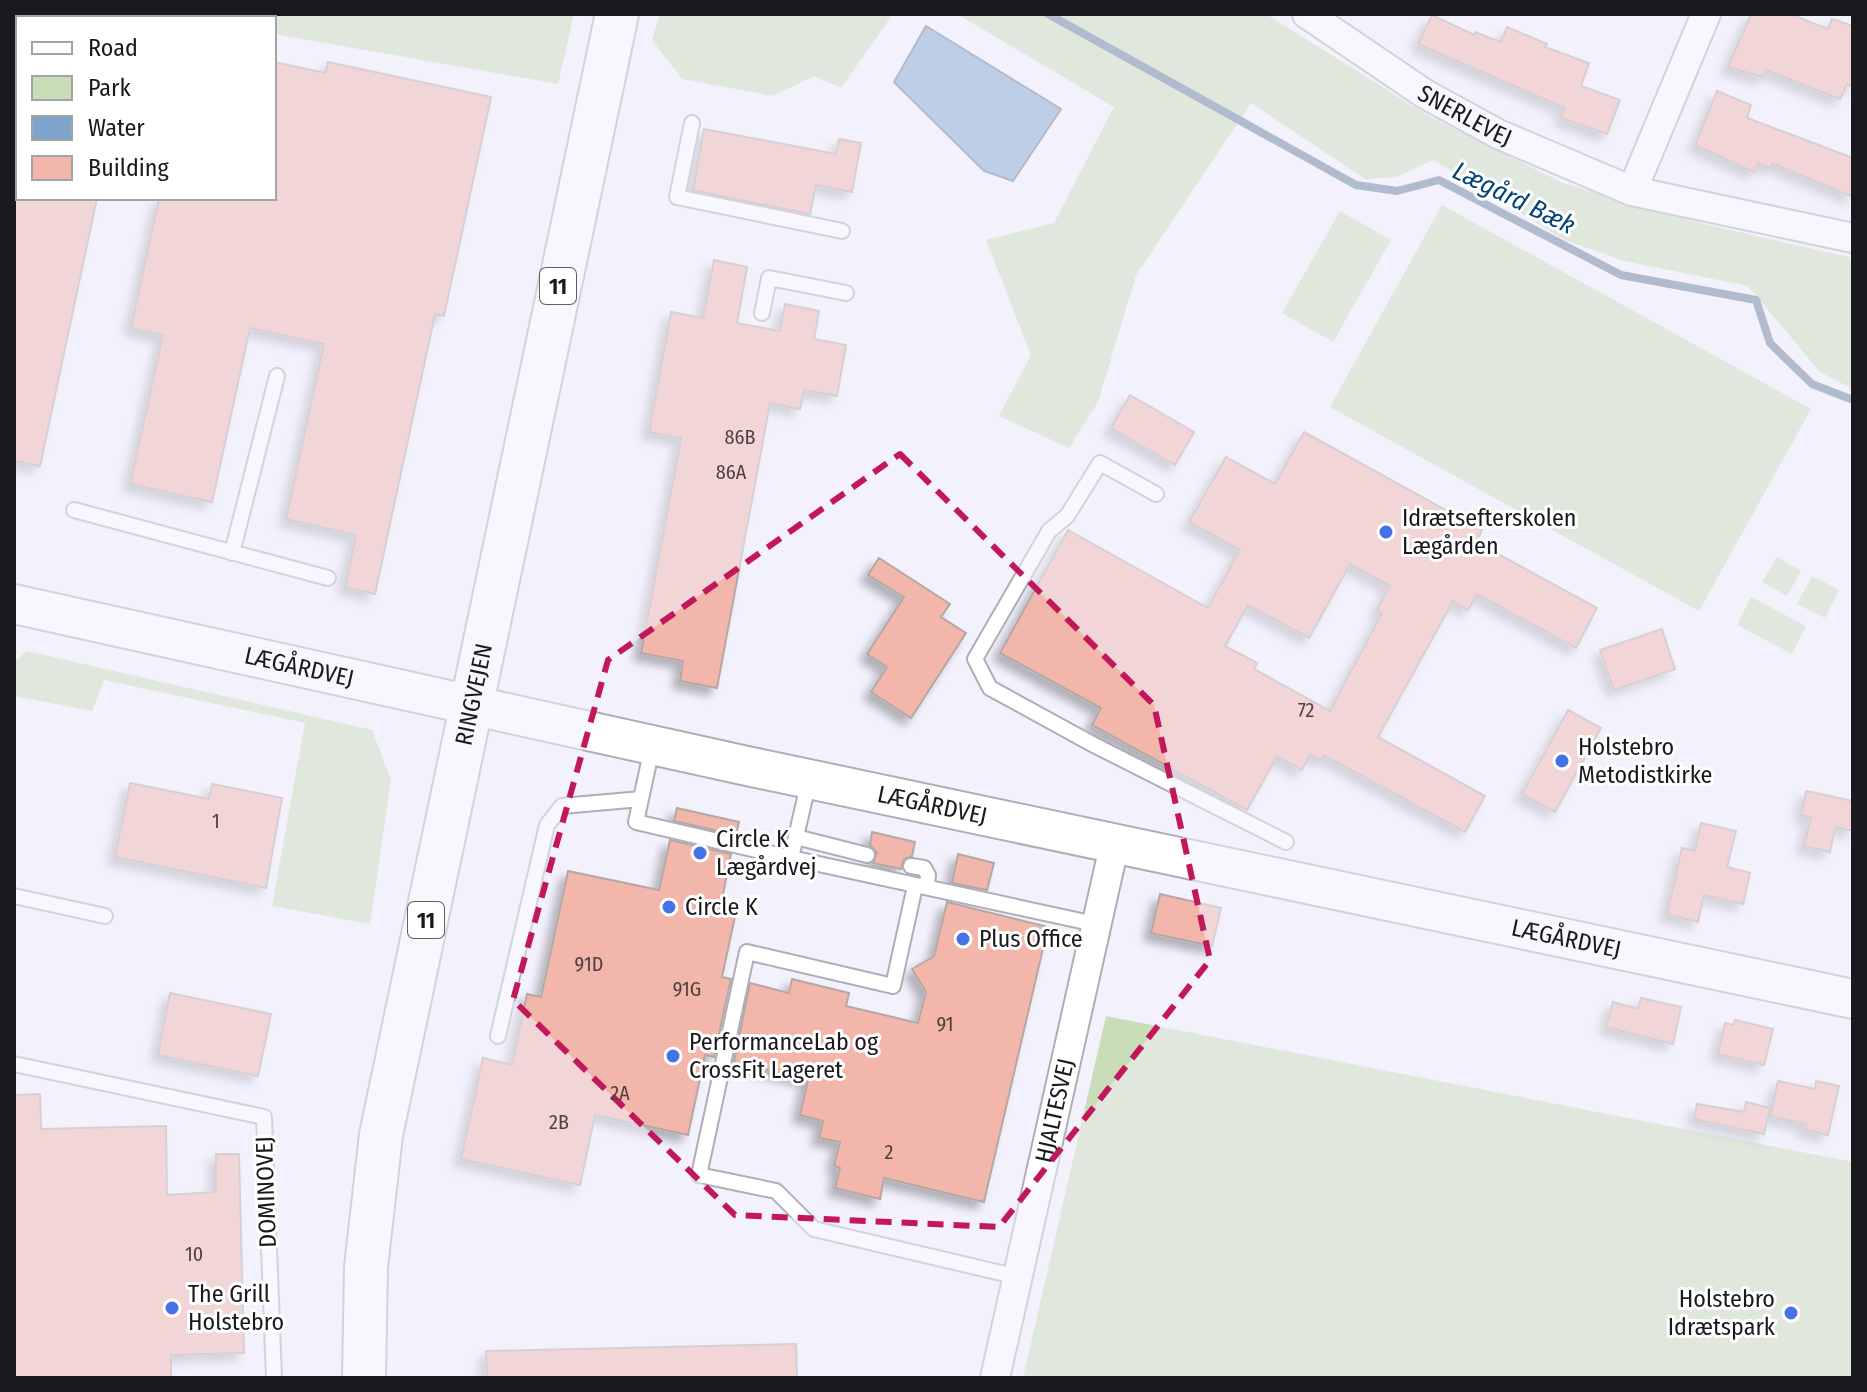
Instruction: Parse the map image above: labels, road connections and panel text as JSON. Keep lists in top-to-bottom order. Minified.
{"streets":{"main road":["11","RINGVEJEN"],"street":["SNERLEVEJ","LÆGÅRDVEJ","HJALTESVEJ"],"lane":["DOMINOVEJ"]},"crossings":[["LÆGÅRDVEJ","RINGVEJEN"],["LÆGÅRDVEJ","HJALTESVEJ"]],"water":["Lægård Bæk"],"places":["Idrætsefterskolen Lægården","Holstebro Metodistkirke","Circle K Lægårdvej","Circle K","Plus Office","PerformanceLab og CrossFit Lageret","The Grill Holstebro","Holstebro Idrætspark"],"house_numbers":["86B","86A","72","1","91D","91G","91","2A","2B","2","10"],"legend":["Road","Park","Water","Building"]}
